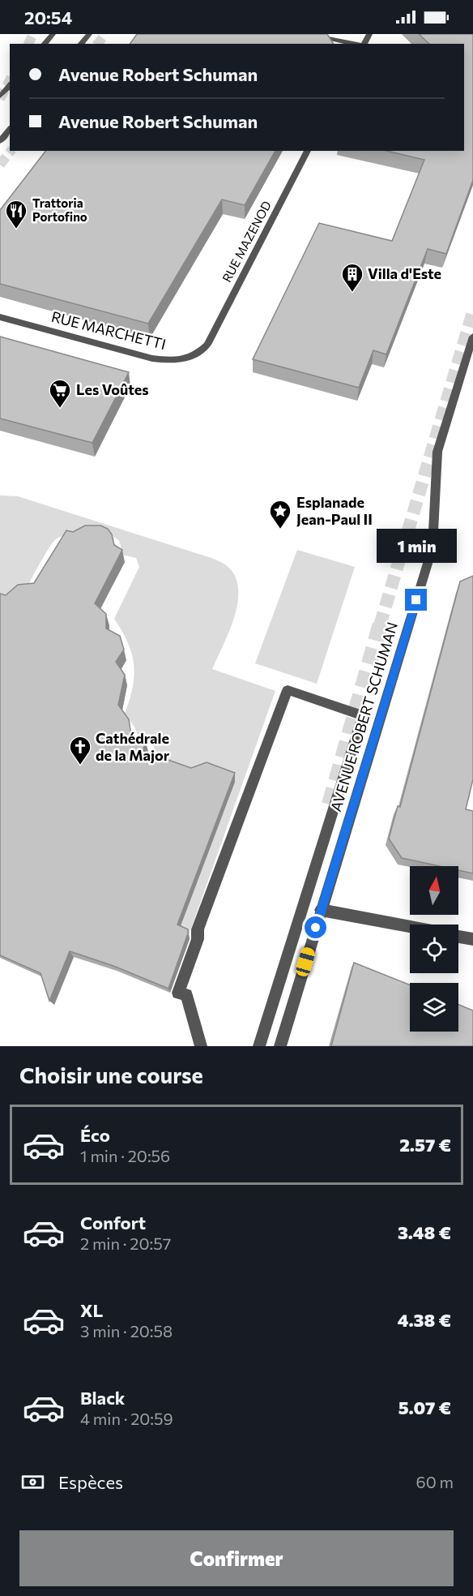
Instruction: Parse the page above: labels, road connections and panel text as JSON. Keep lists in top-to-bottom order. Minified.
{"streets":{"street":["RUE MAZENOD","RUE MARCHETTI","AVENUE ROBERT SCHUMAN"]},"crossings":[["RUE MAZENOD","RUE MARCHETTI"]],"places":{"restaurant":["Trattoria Portofino"],"building":["Villa d'Este"],"supermarket":["Les Voûtes"],"place":["Esplanade Jean-Paul II"],"church":["Cathédrale de la Major"]},"north":"top","page":{"status":"20:54","banner":["Avenue Robert Schuman","Avenue Robert Schuman"],"bubble":"1 min","heading":"Choisir une course","list":[{"name":"Éco","note":"1 min · 20:56","value":"2.57 €"},{"name":"Confort","note":"2 min · 20:57","value":"3.48 €"},{"name":"XL","note":"3 min · 20:58","value":"4.38 €"},{"name":"Black","note":"4 min · 20:59","value":"5.07 €"}],"pay":["Espèces","60 m"],"buttons":"Confirmer"}}
